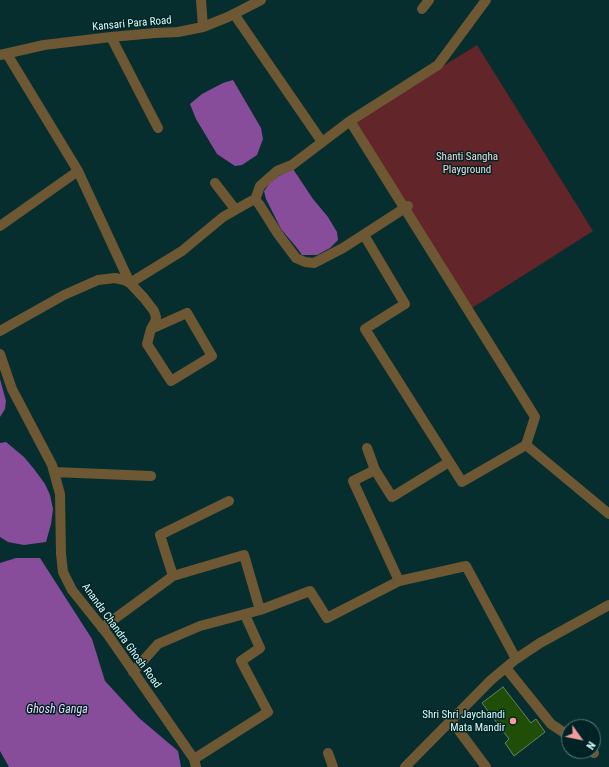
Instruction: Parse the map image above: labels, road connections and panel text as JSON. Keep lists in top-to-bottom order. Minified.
{"streets":{"street":["Kansari Para Road","Ananda Chandra Ghosh Road"]},"water":["Ghosh Ganga"],"parks":["Shanti Sangha Playground"],"places":["Shri Shri Jaychandi Mata Mandir"],"north":"bottom right"}
